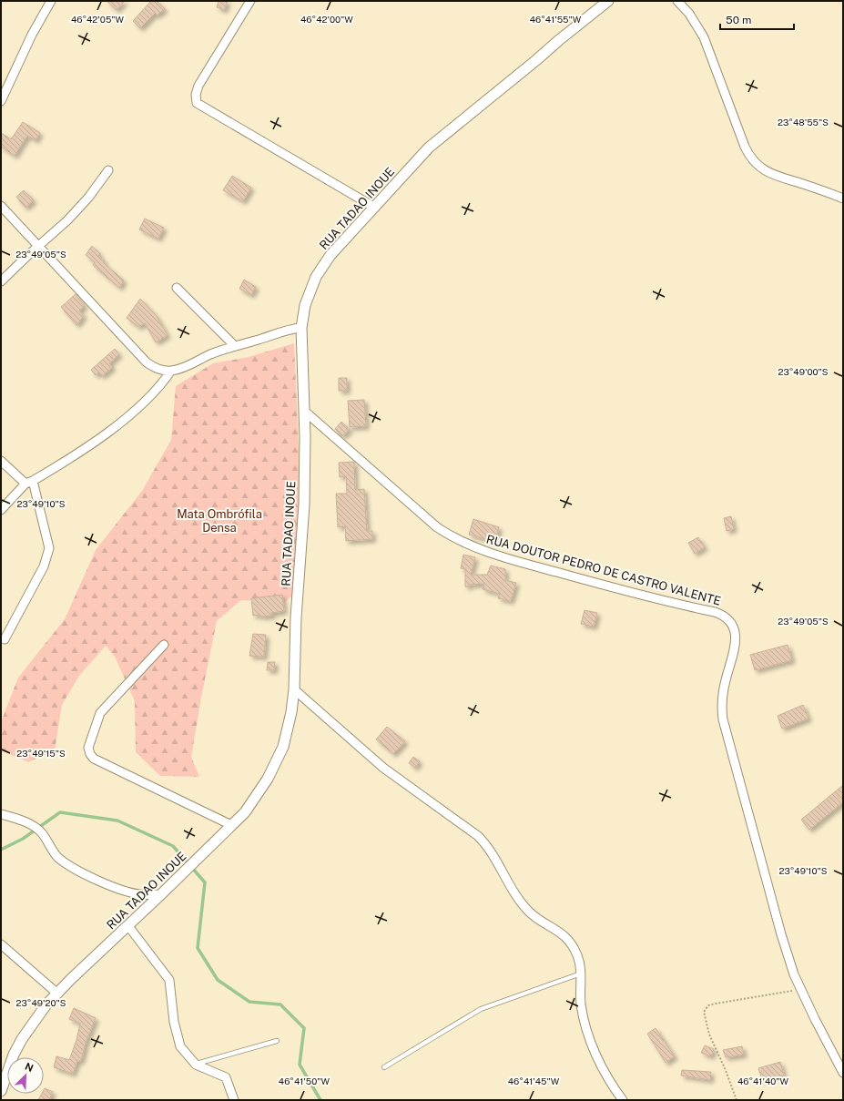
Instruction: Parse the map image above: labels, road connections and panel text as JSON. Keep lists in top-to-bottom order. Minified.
{"streets":{"street":["RUA TADAO INOUE","RUA DOUTOR PEDRO DE CASTRO VALENTE"]},"crossings":[["RUA TADAO INOUE","RUA DOUTOR PEDRO DE CASTRO VALENTE"]],"parks":["Mata Ombrófila Densa"],"scale_bar":"50 m","north":"top right","coordinates":["46°42'05\"W","46°42'00\"W","46°41'55\"W","23°48'55\"S","23°49'05\"S","23°49'00\"S","23°49'10\"S","23°49'15\"S","23°49'20\"S","46°41'50\"W","46°41'45\"W","46°41'40\"W"]}
